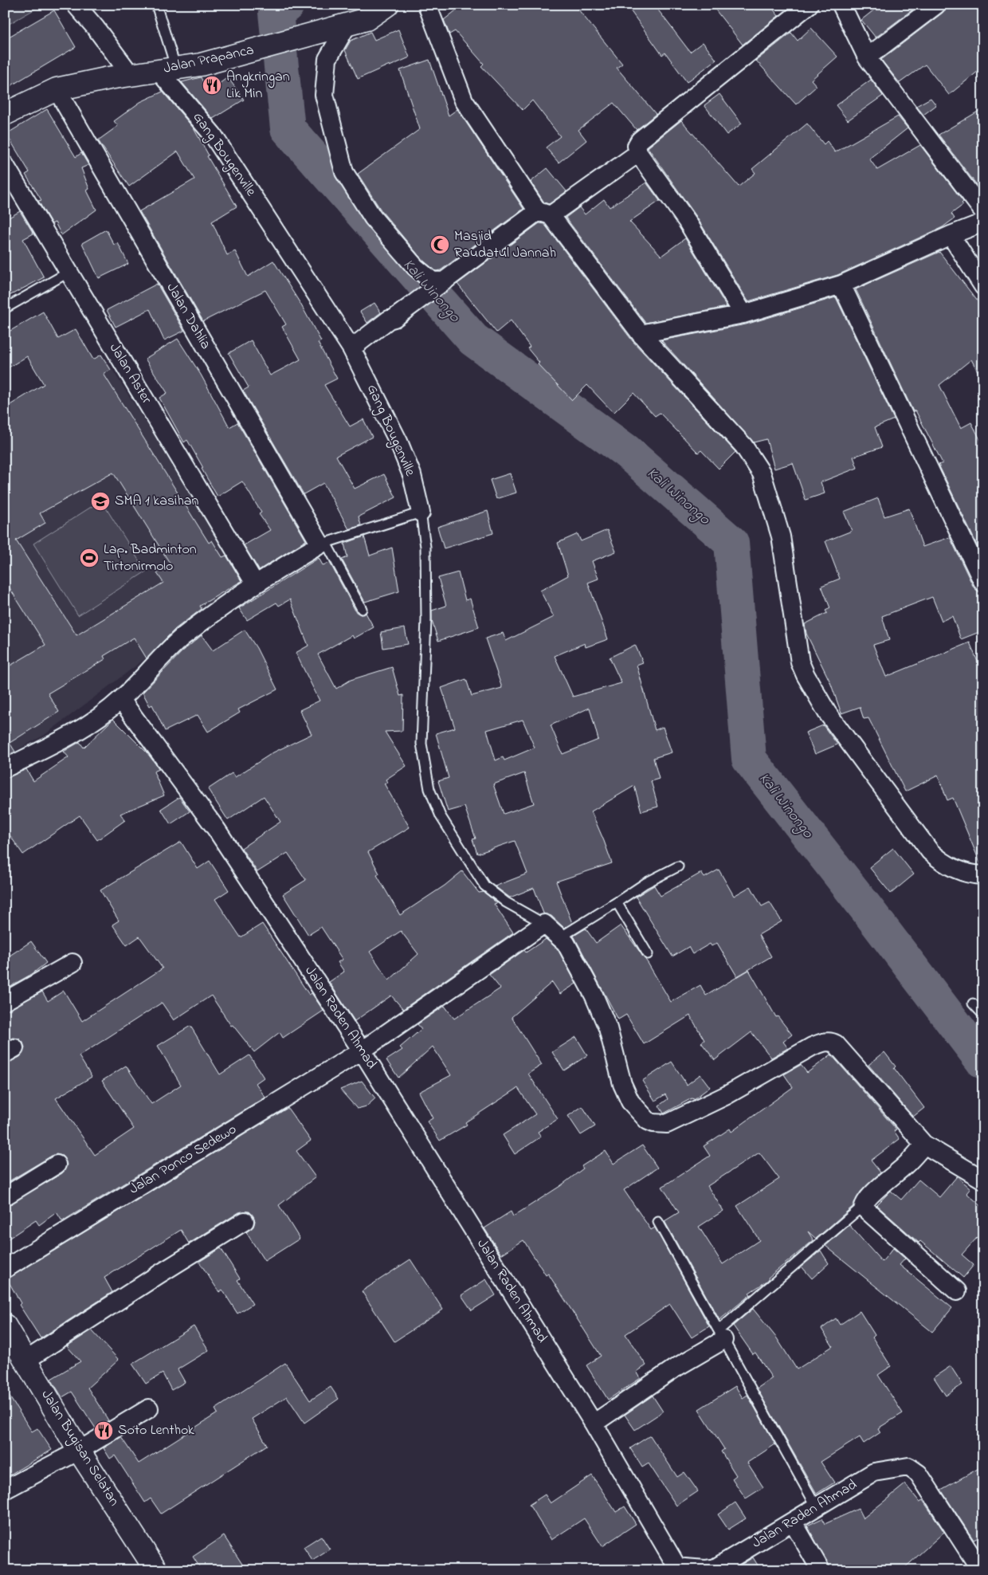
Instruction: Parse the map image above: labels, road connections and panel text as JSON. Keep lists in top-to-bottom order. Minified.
{"streets":{"street":["Jalan Prapanca","Gang Bougenville","Jalan Dahlia","Jalan Aster","Jalan Raden Ahmad","Jalan Ponco Sedewo","Jalan Bugisan Selatan"]},"crossings":[["Jalan Prapanca","Gang Bougenville"],["Jalan Prapanca","Jalan Dahlia"],["Gang Bougenville","Jalan Ponco Sedewo"],["Jalan Raden Ahmad","Jalan Ponco Sedewo"]],"water":["Kali Winongo"],"places":{"restaurant":["Angkringan Lik Min","Soto Lenthok"],"mosque":["Masjid Raudatul Jannah"],"school or university":["SMA 1 kasihan"],"sports":["Lap. Badminton Tirtonirmolo"]}}
